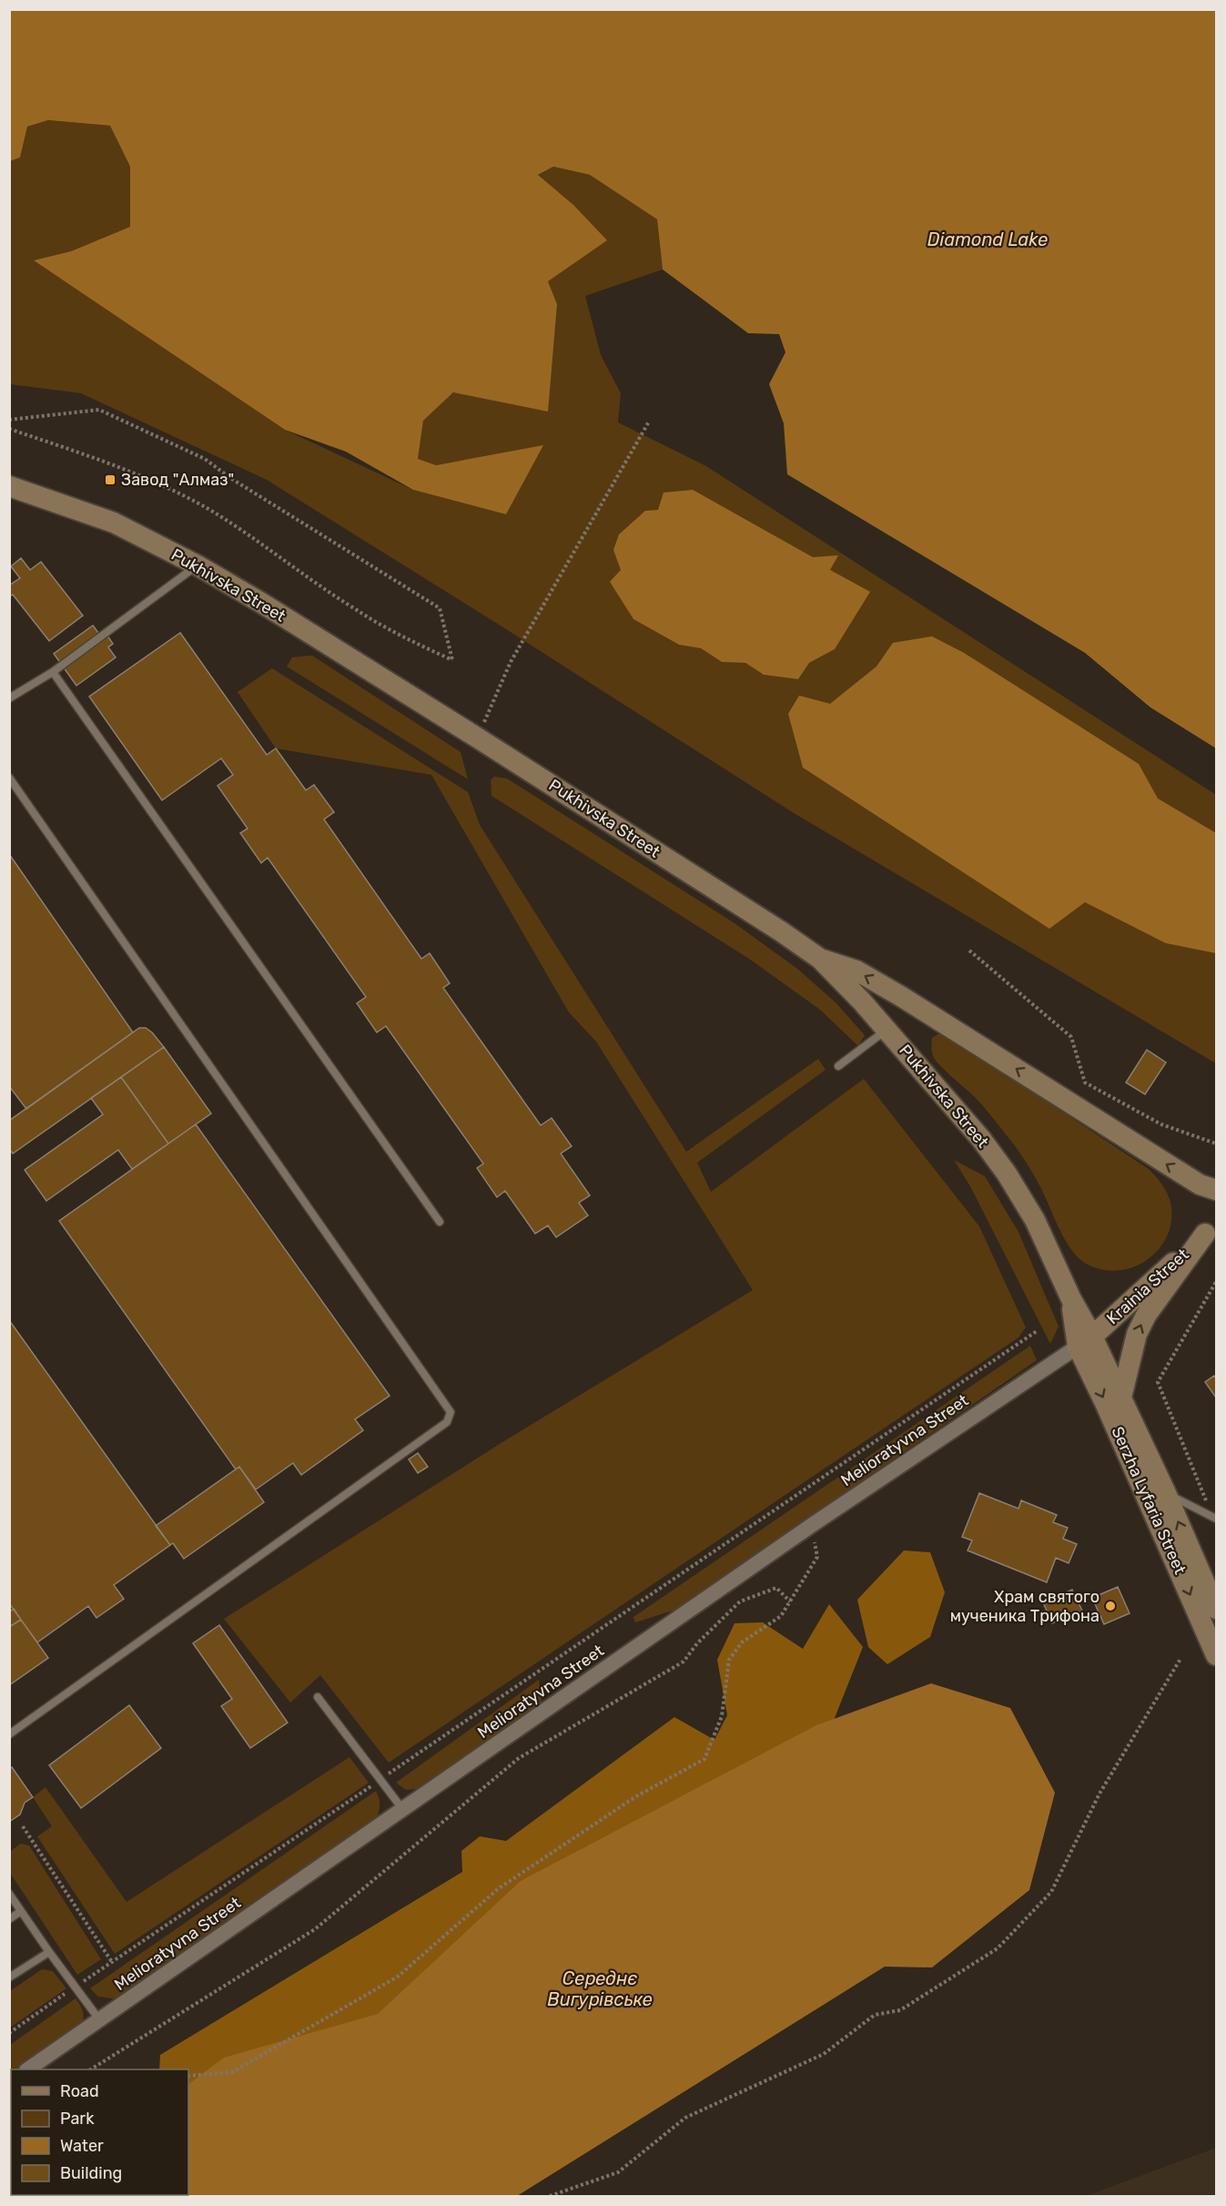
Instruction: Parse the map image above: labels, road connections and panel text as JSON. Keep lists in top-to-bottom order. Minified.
{"streets":{"street":["Pukhivska Street","Krainia Street","Melioratyvna Street","Serzha Lyfaria Street"]},"crossings":[["Pukhivska Street","Krainia Street"],["Pukhivska Street","Melioratyvna Street"],["Pukhivska Street","Serzha Lyfaria Street"],["Krainia Street","Melioratyvna Street"],["Krainia Street","Serzha Lyfaria Street"],["Melioratyvna Street","Serzha Lyfaria Street"]],"water":["Diamond Lake","Середнє Вигурівське"],"places":{"transit":["Завод \"Алмаз\""],"other":["Храм святого мученика Трифона"]},"legend":["Road","Park","Water","Building"]}
